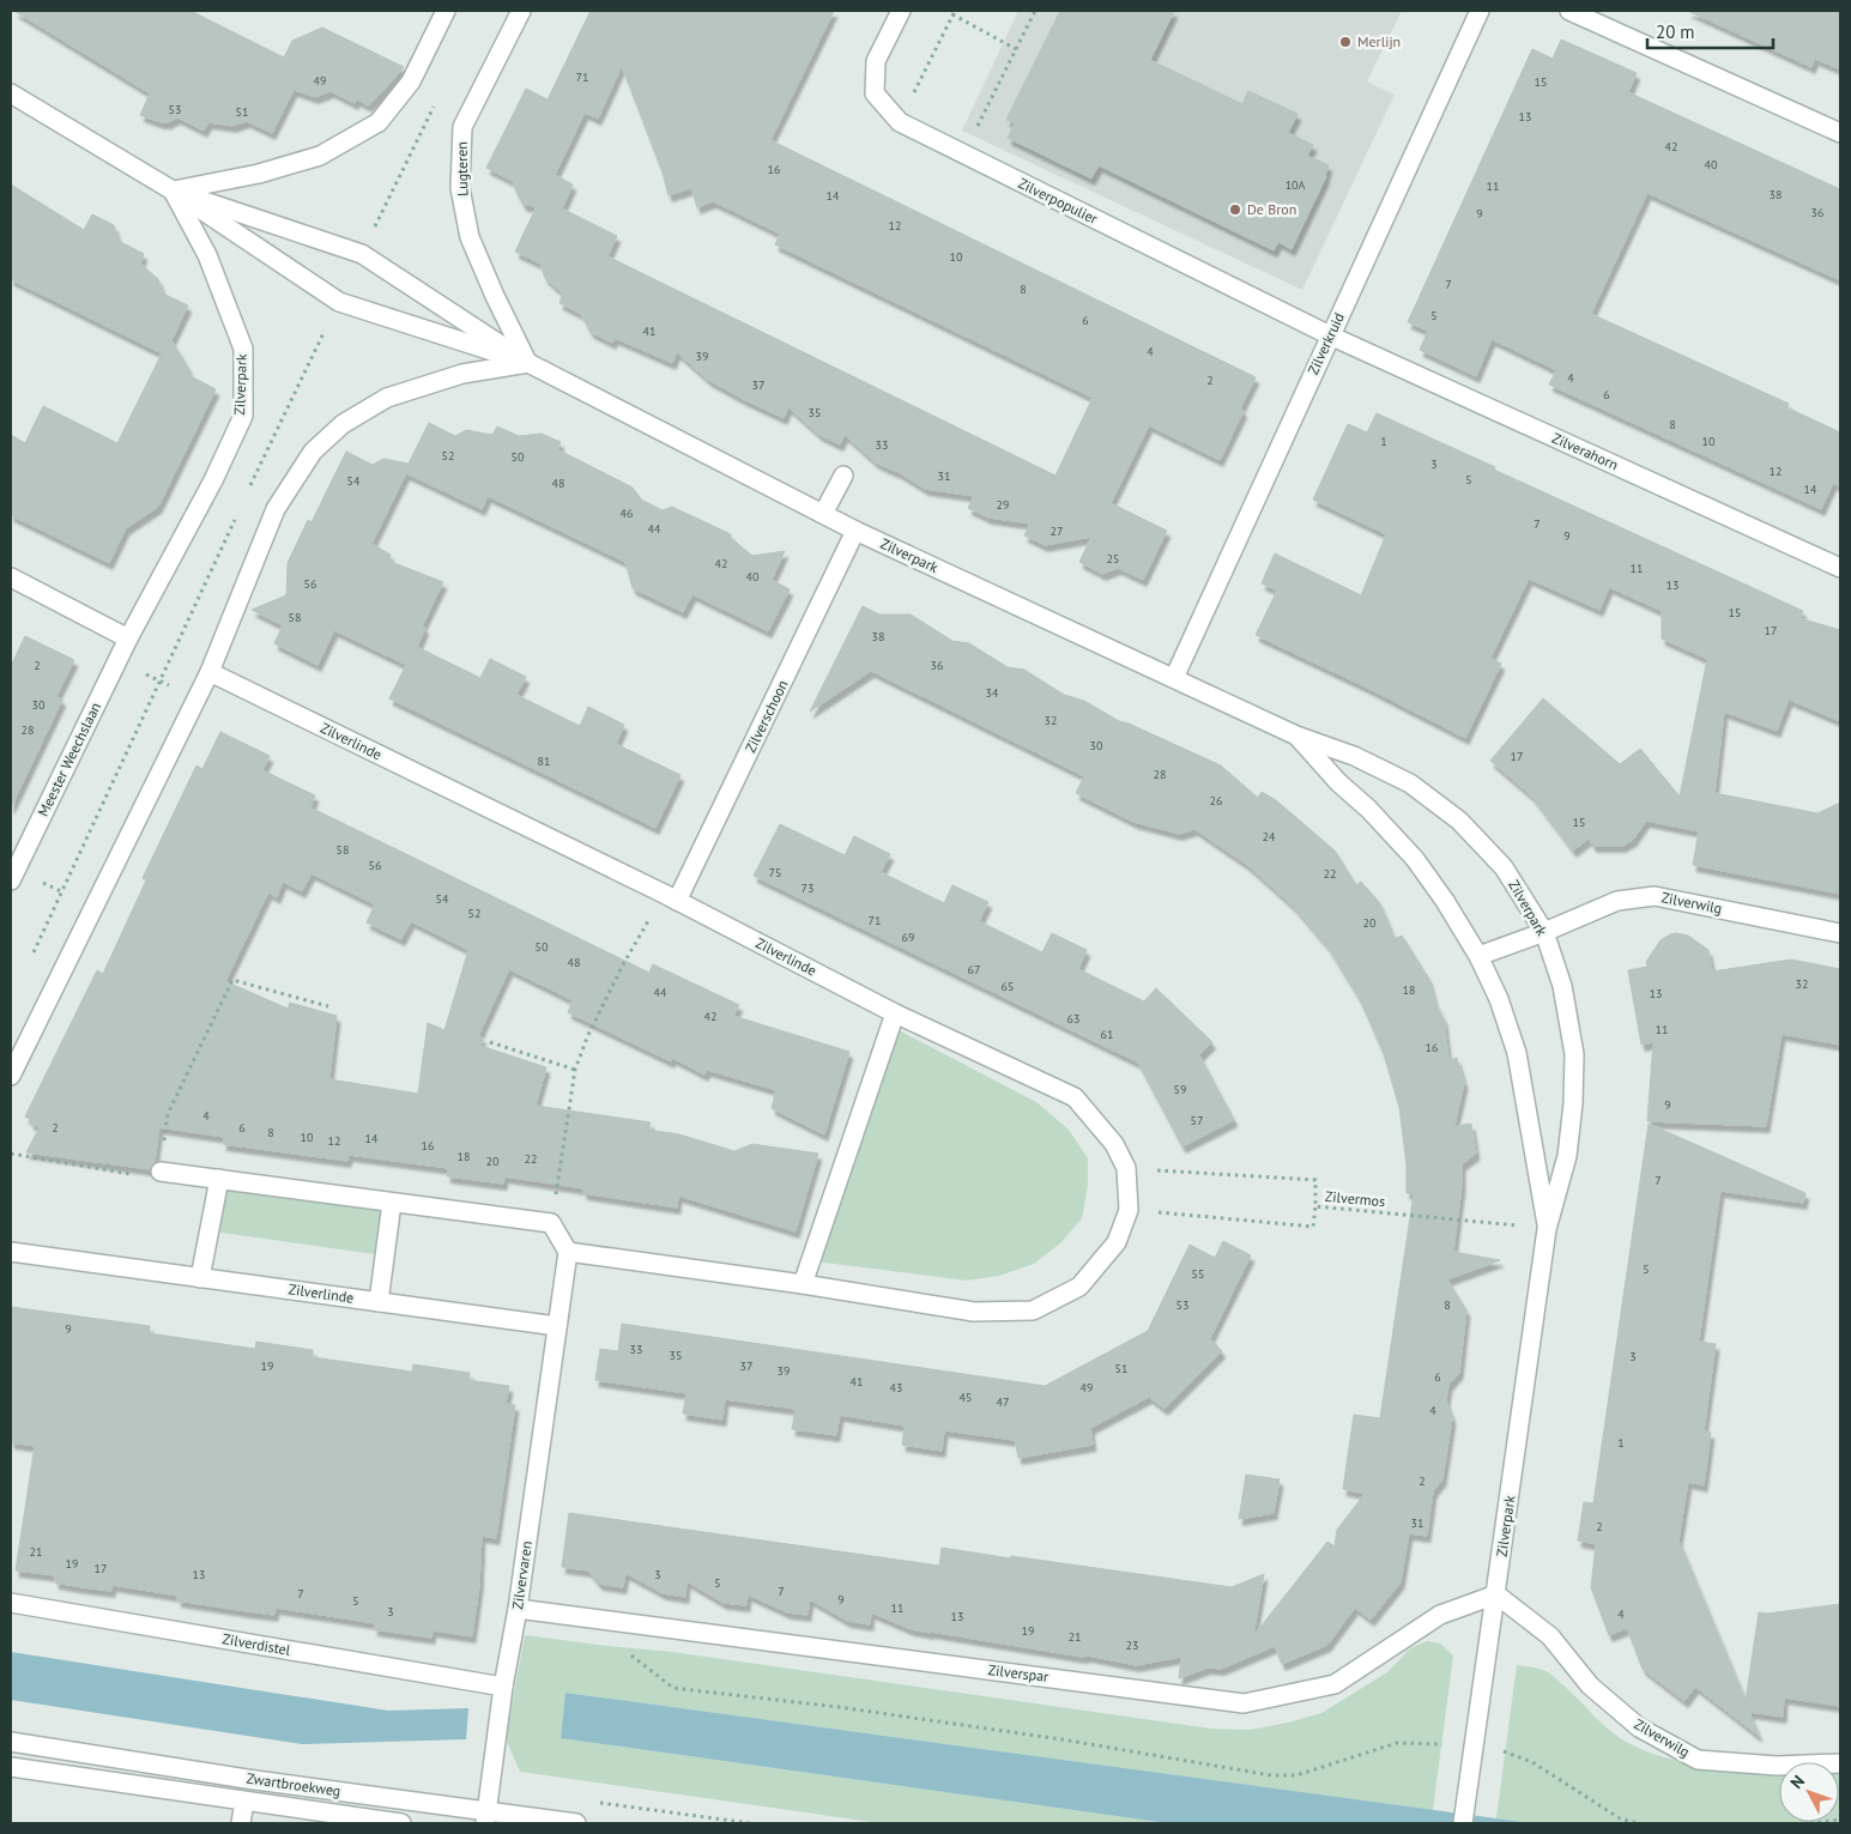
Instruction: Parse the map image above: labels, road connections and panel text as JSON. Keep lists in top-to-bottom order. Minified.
{"streets":{"street":["Lugteren","Zilverpopulier","Zilverkruid","Zilverpark","Zilverahorn","Zilverschoon","Zilverlinde","Meester Weechslaan","Zilverwilg","Zilvervaren","Zilverdistel","Zilverspar","Zwartbroekweg"],"path":["Zilvermos"]},"crossings":[["Lugteren","Zilverpark"],["Zilverpopulier","Zilverkruid"],["Zilverpopulier","Zilverahorn"],["Zilverkruid","Zilverpark"],["Zilverkruid","Zilverahorn"],["Zilverpark","Zilverschoon"],["Zilverpark","Meester Weechslaan"],["Zilverpark","Zilverwilg"],["Zilverpark","Zilvermos"],["Zilverpark","Zilverspar"],["Zilverschoon","Zilverlinde"],["Zilverlinde","Zilvermos"],["Zilverlinde","Zilvervaren"],["Zilverwilg","Zilverspar"],["Zilvervaren","Zilverdistel"],["Zilvervaren","Zilverspar"],["Zilvervaren","Zwartbroekweg"]],"places":["Merlijn","De Bron"],"house_numbers":["71","49","15","53","51","13","42","40","16","10A","11","38","14","36","9","12","10","7","8","5","6","41","4","39","4","2","37","6","35","8","1","10","33","52","50","3","12","31","5","54","48","14","29","46","7","44","27","9","25","42","11","40","56","13","15","58","17","38","2","36","34","30","32","28","30","17","81","28","26","15","24","58","56","75","22","73","54","52","71","20","69","50","48","67","32","65","18","44","13","42","63","11","61","16","59","9","4","57","2","6","8","10","14","12","16","18","22","20","7","5","55","53","8","9","33","35","3","19","37","51","39","6","41","43","49","45","47","4","1","2","31","2","21","19","17","13","3","5","7","7","9","5","11","3","4","13","19","21","23"],"scale_bar":"20 m","north":"top left"}
